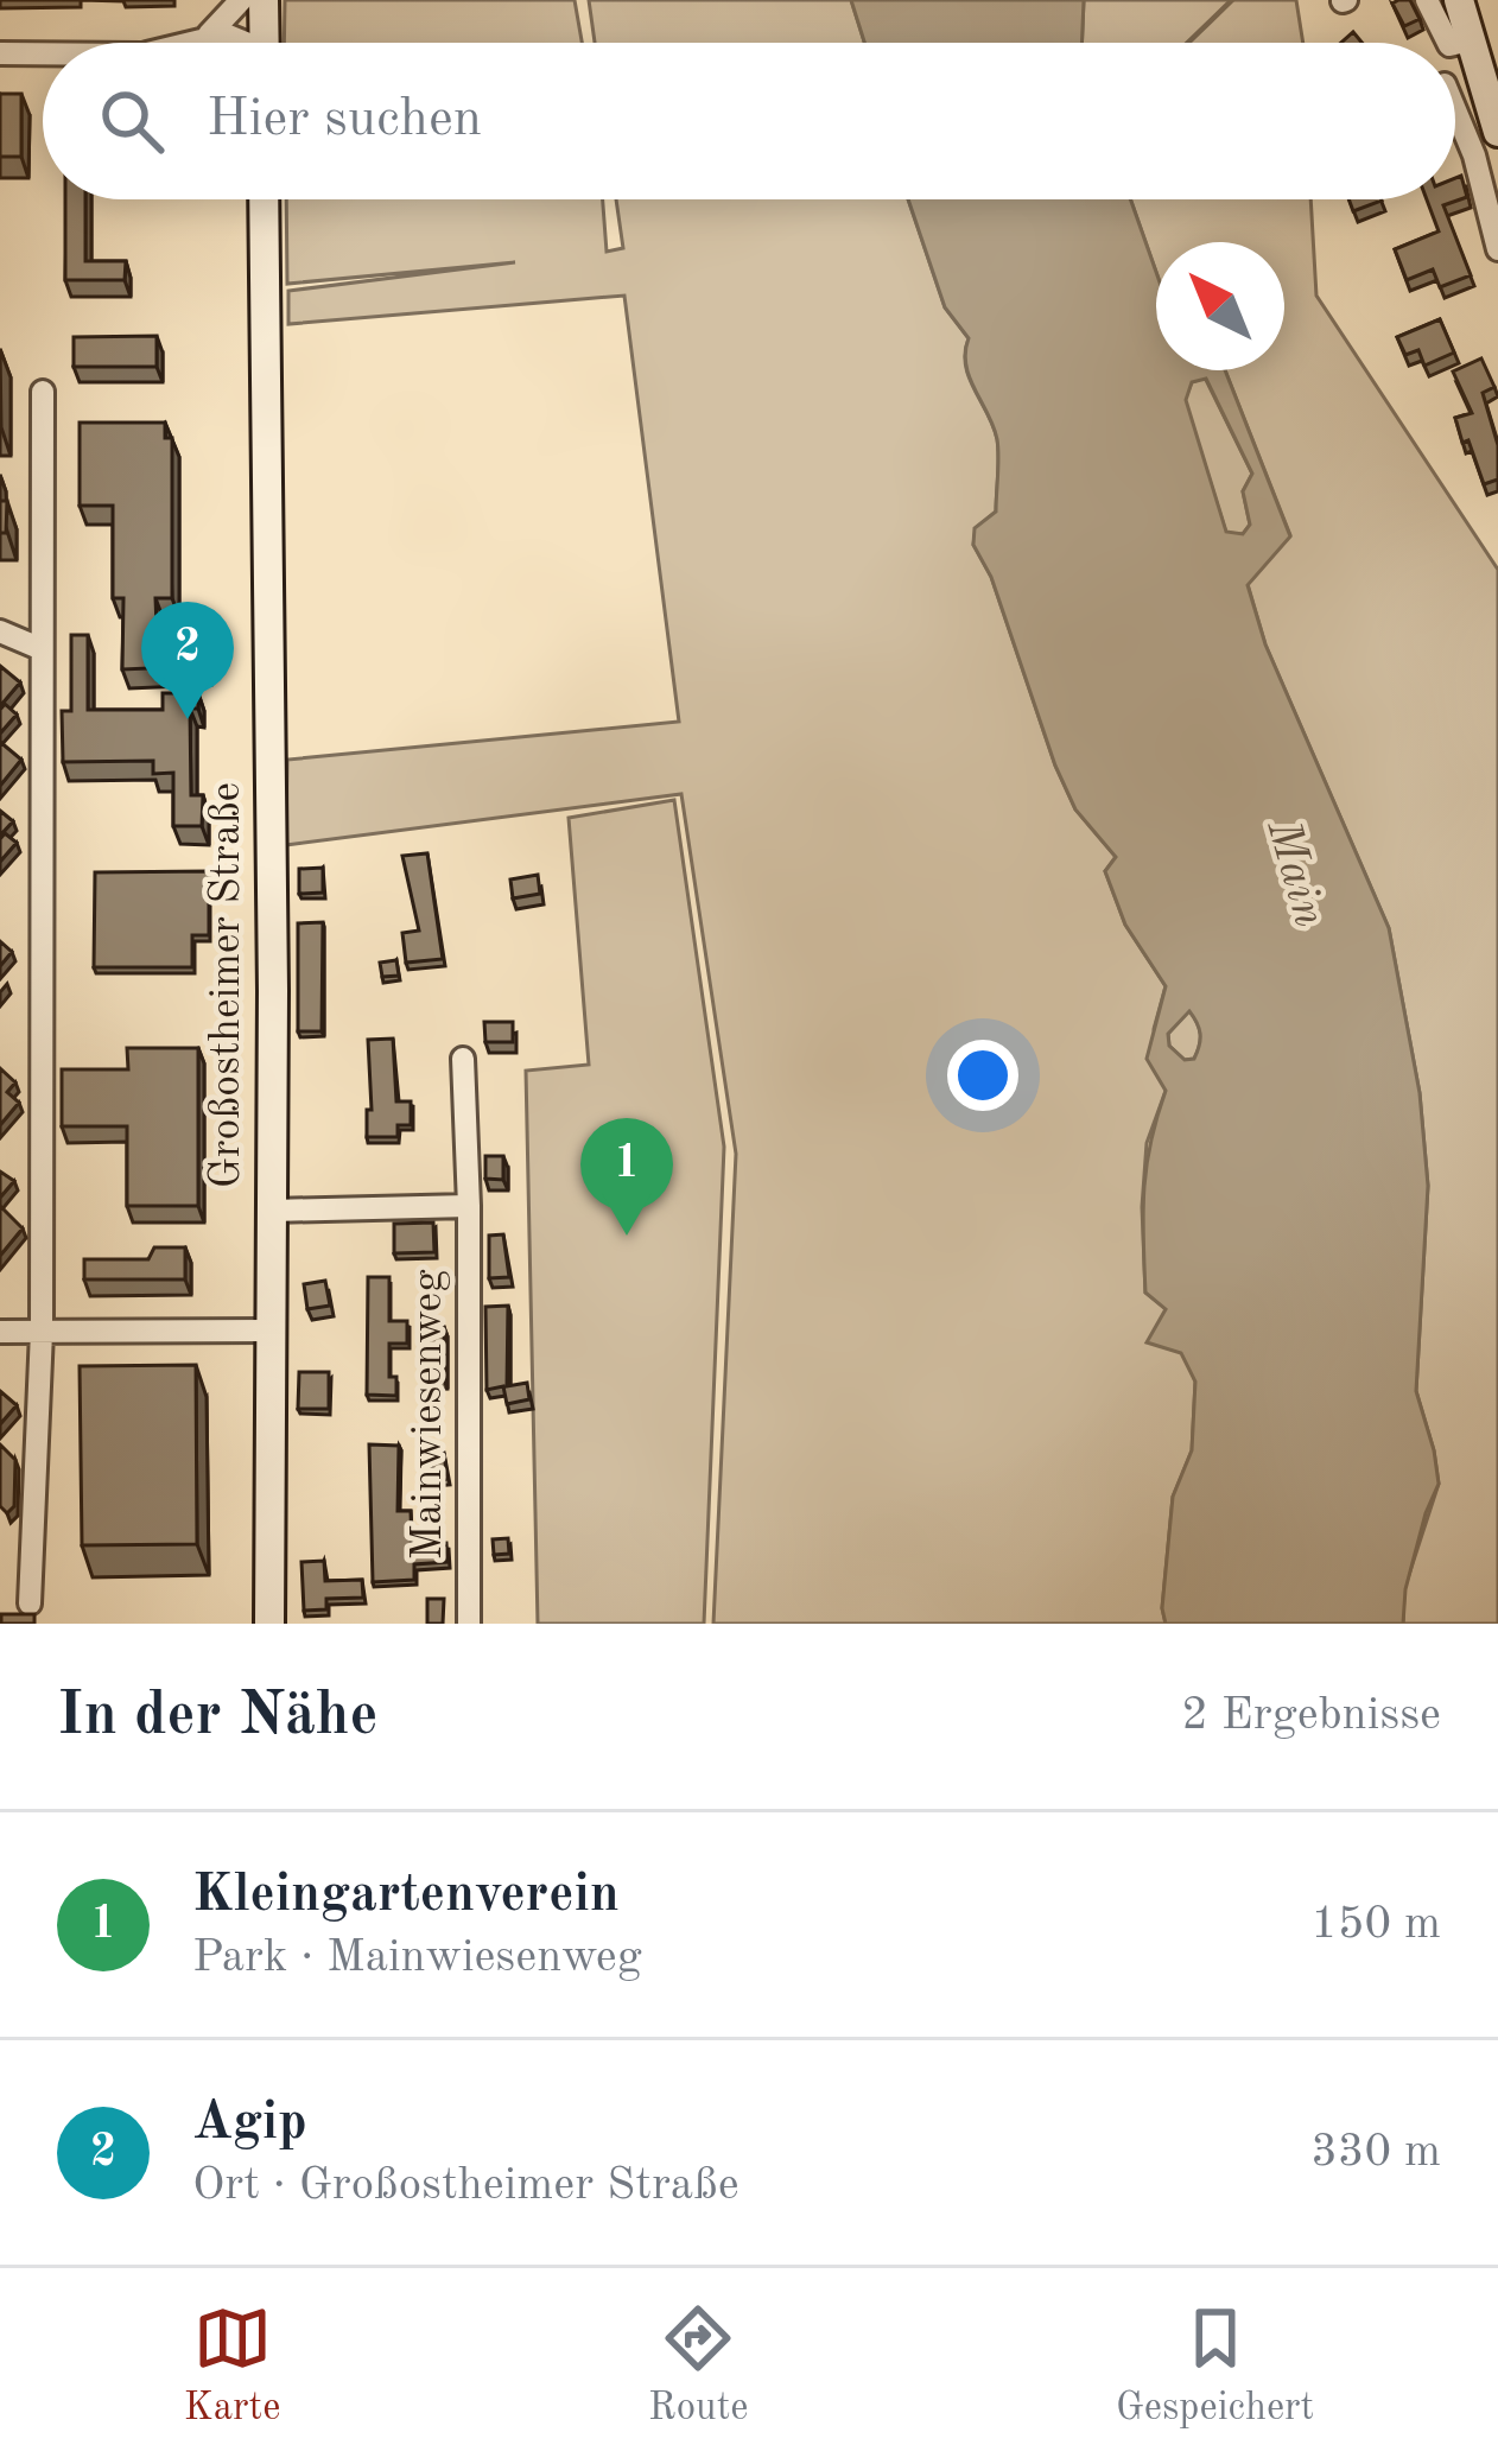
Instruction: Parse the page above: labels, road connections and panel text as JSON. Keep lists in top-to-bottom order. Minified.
{"streets":{"main road":["Großostheimer Straße"],"street":["Mainwiesenweg"]},"crossings":[["Großostheimer Straße","Mainwiesenweg"]],"water":["Main"],"north":"top left","page":{"search":"Hier suchen","pins":["2","1"],"heading":["In der Nähe","2 Ergebnisse"],"list":[{"mark":"1","name":"Kleingartenverein","note":"Park · Mainwiesenweg","value":"150 m"},{"mark":"2","name":"Agip","note":"Ort · Großostheimer Straße","value":"330 m"}],"nav":["Karte","Route","Gespeichert"]}}
